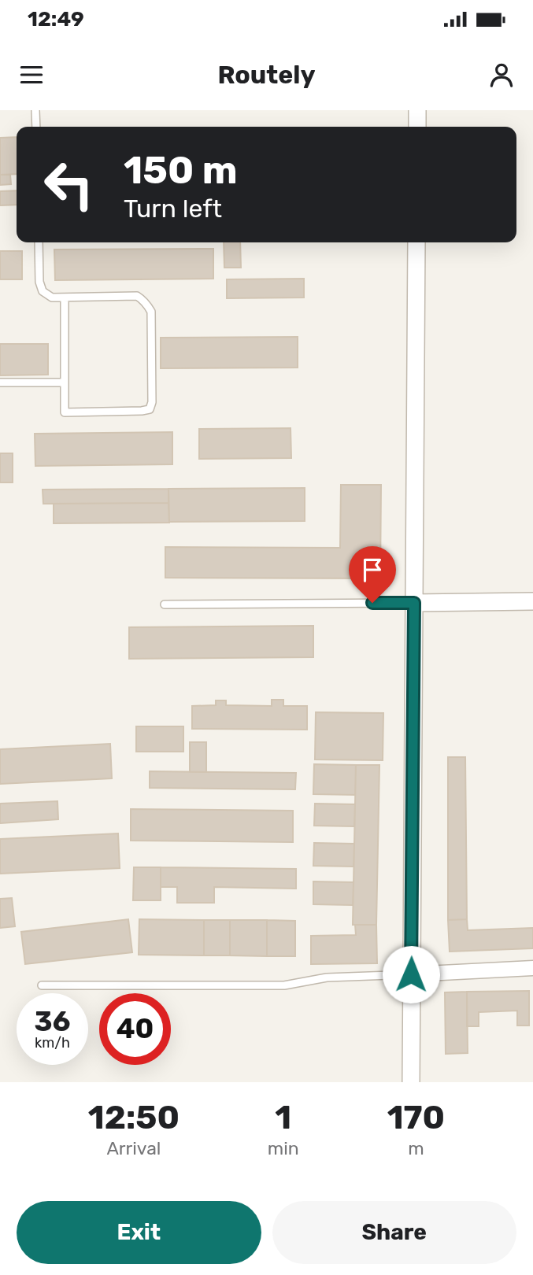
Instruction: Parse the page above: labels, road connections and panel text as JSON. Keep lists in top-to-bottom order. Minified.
{"page":{"status":"12:49","header":"Routely","turn":["150 m","Turn left"],"speed":"36 km/h","limit":"40","eta":["12:50","Arrival","1","min","170","m"],"buttons":["Exit","Share"]}}
